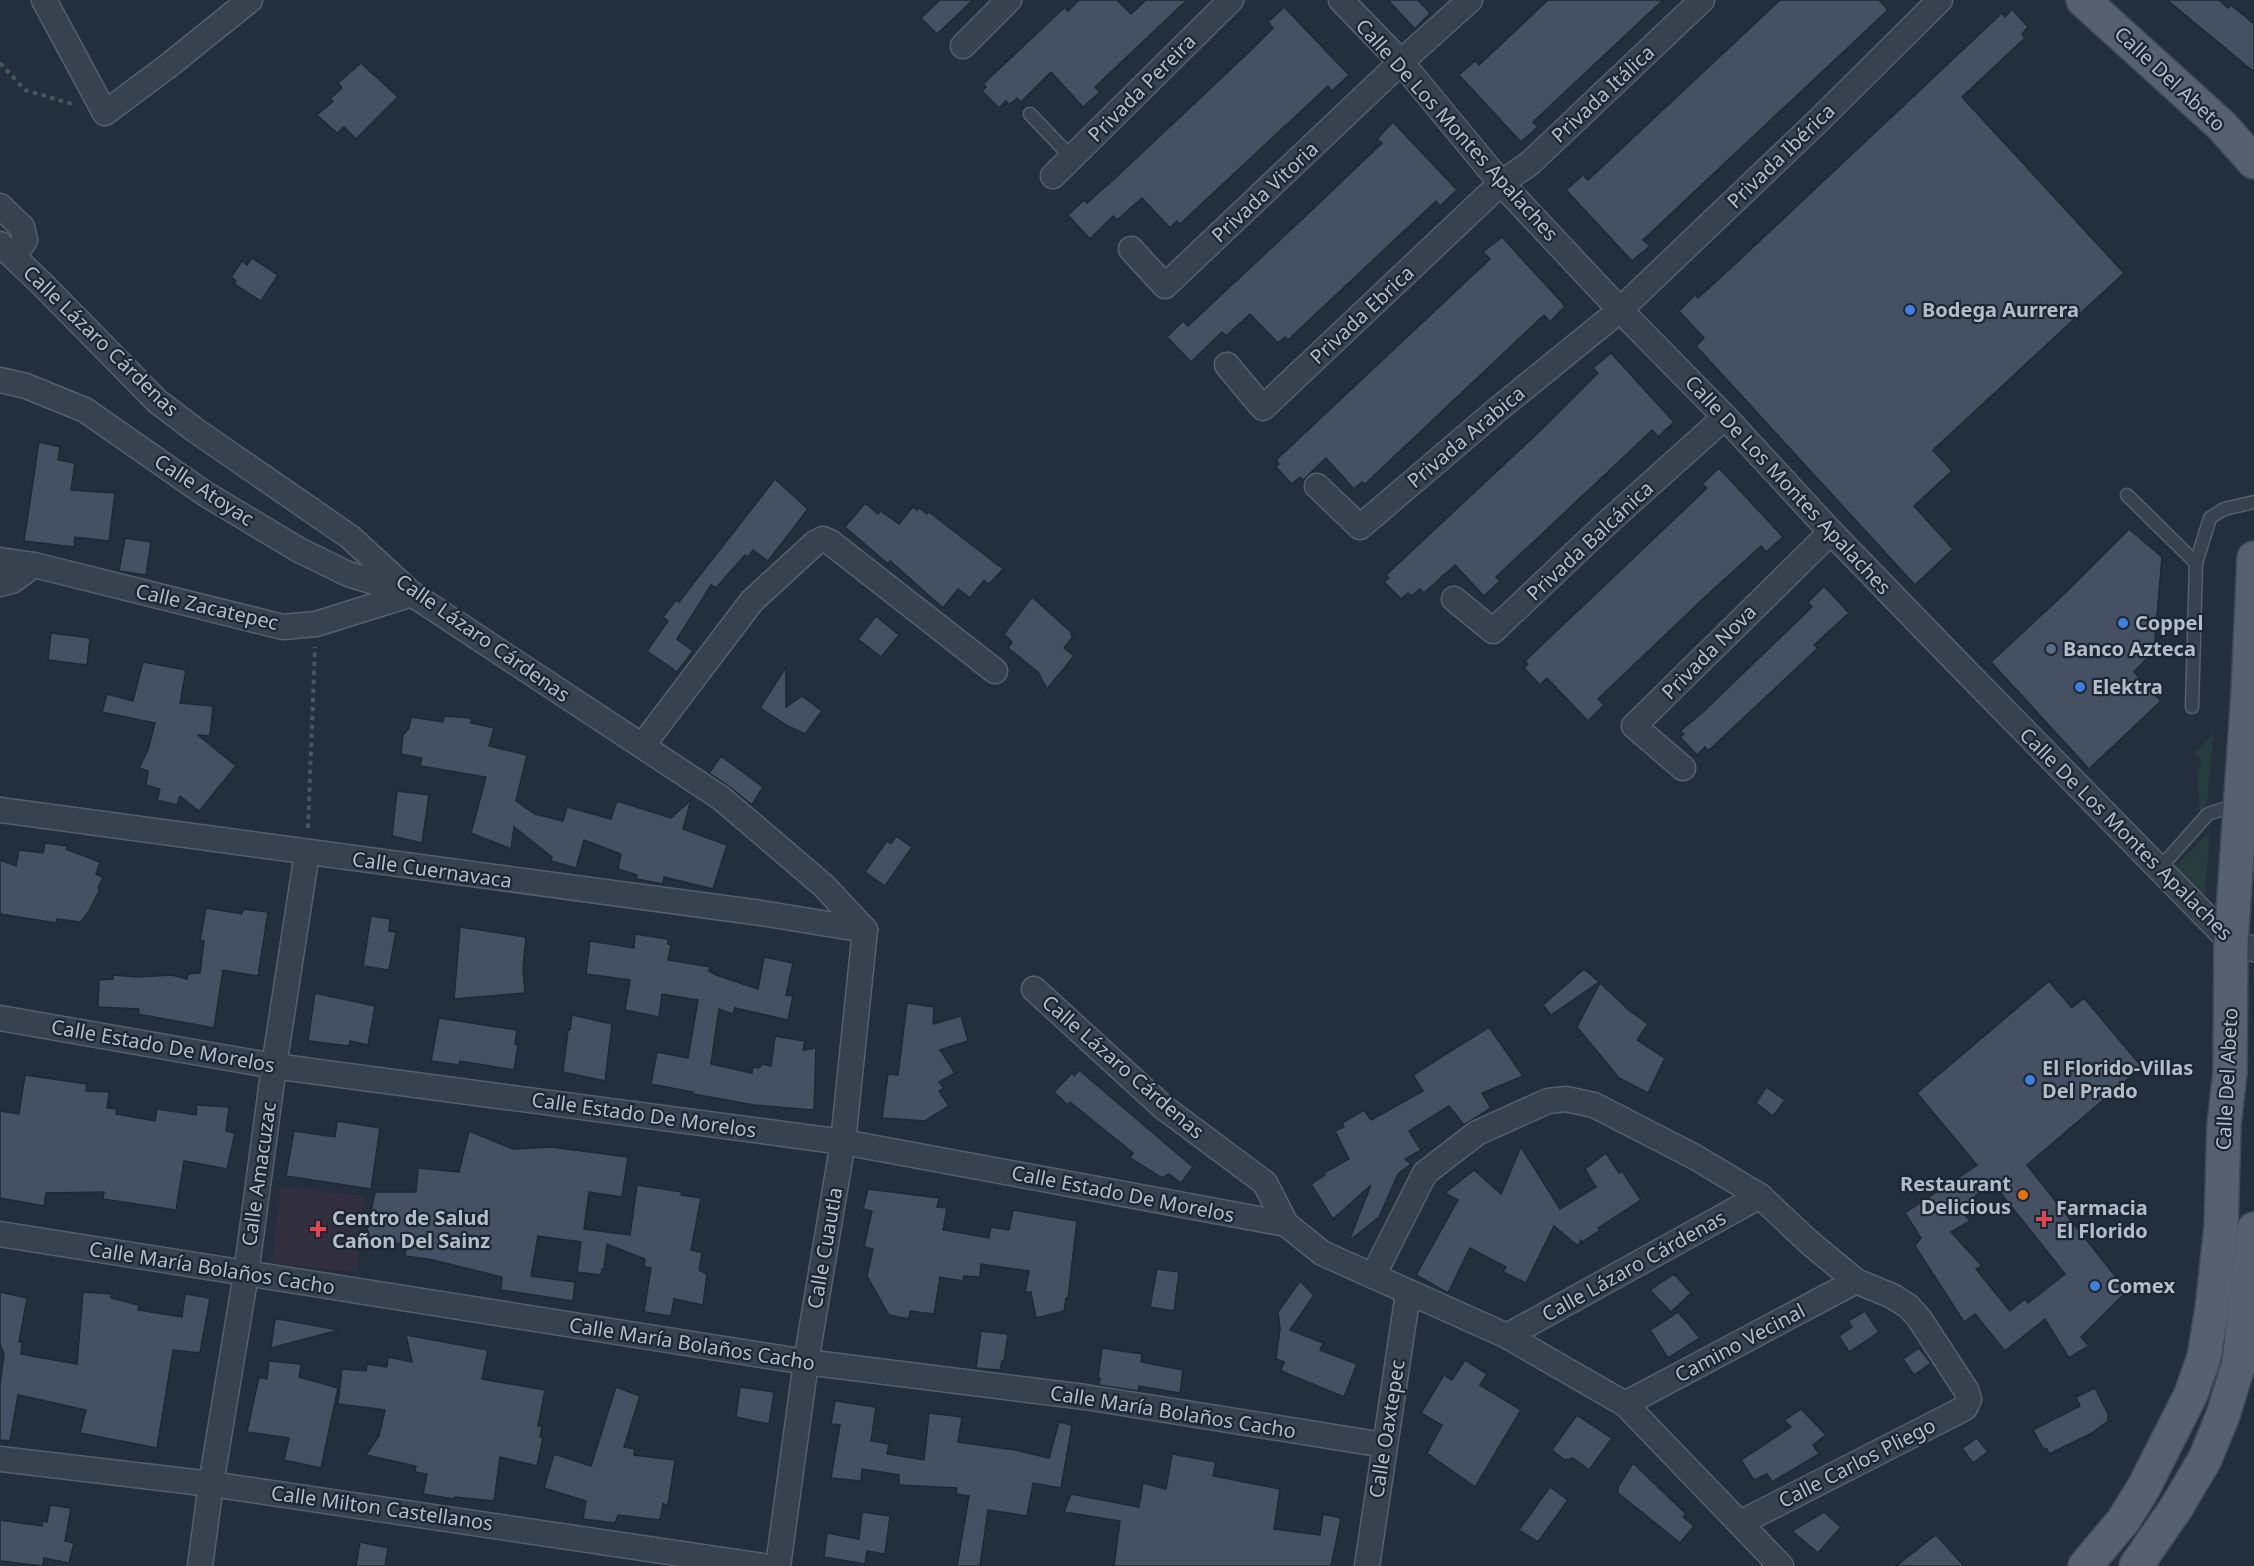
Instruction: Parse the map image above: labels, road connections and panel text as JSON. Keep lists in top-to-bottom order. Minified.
{"streets":{"main road":["Calle Del Abeto"],"street":["Privada Pereira","Privada Itálica","Calle De Los Montes Apalaches","Privada Ibérica","Privada Vitoria","Privada Ebrica","Calle Lázaro Cárdenas","Privada Arabica","Calle Atoyac","Privada Balcánica","Calle Zacatepec","Privada Nova","Calle Cuernavaca","Calle Estado De Morelos","Calle Amacuzac","Calle Cuautla","Calle María Bolaños Cacho","Camino Vecinal","Calle Oaxtepec","Calle Carlos Pliego","Calle Milton Castellanos"]},"crossings":[["Calle Del Abeto","Calle De Los Montes Apalaches"],["Privada Itálica","Calle De Los Montes Apalaches"],["Privada Itálica","Privada Ebrica"],["Calle De Los Montes Apalaches","Privada Ibérica"],["Calle De Los Montes Apalaches","Privada Vitoria"],["Calle De Los Montes Apalaches","Privada Ebrica"],["Calle De Los Montes Apalaches","Privada Arabica"],["Calle De Los Montes Apalaches","Privada Balcánica"],["Calle De Los Montes Apalaches","Privada Nova"],["Privada Ibérica","Privada Arabica"],["Calle Lázaro Cárdenas","Calle Atoyac"],["Calle Lázaro Cárdenas","Calle Zacatepec"],["Calle Lázaro Cárdenas","Calle Cuernavaca"],["Calle Lázaro Cárdenas","Calle Estado De Morelos"],["Calle Lázaro Cárdenas","Calle Cuautla"],["Calle Lázaro Cárdenas","Camino Vecinal"],["Calle Lázaro Cárdenas","Calle Oaxtepec"],["Calle Lázaro Cárdenas","Calle Carlos Pliego"],["Calle Atoyac","Calle Zacatepec"],["Calle Cuernavaca","Calle Amacuzac"],["Calle Cuernavaca","Calle Cuautla"],["Calle Estado De Morelos","Calle Amacuzac"],["Calle Estado De Morelos","Calle Cuautla"],["Calle Amacuzac","Calle María Bolaños Cacho"],["Calle Amacuzac","Calle Milton Castellanos"],["Calle Cuautla","Calle María Bolaños Cacho"],["Calle María Bolaños Cacho","Calle Oaxtepec"],["Camino Vecinal","Calle Carlos Pliego"]],"places":{"other":["Bodega Aurrera","Coppel","Banco Azteca","Elektra","El Florido-Villas Del Prado","Restaurant Delicious","Comex"],"health":["Farmacia El Florido","Centro de Salud Cañon Del Sainz"]}}
